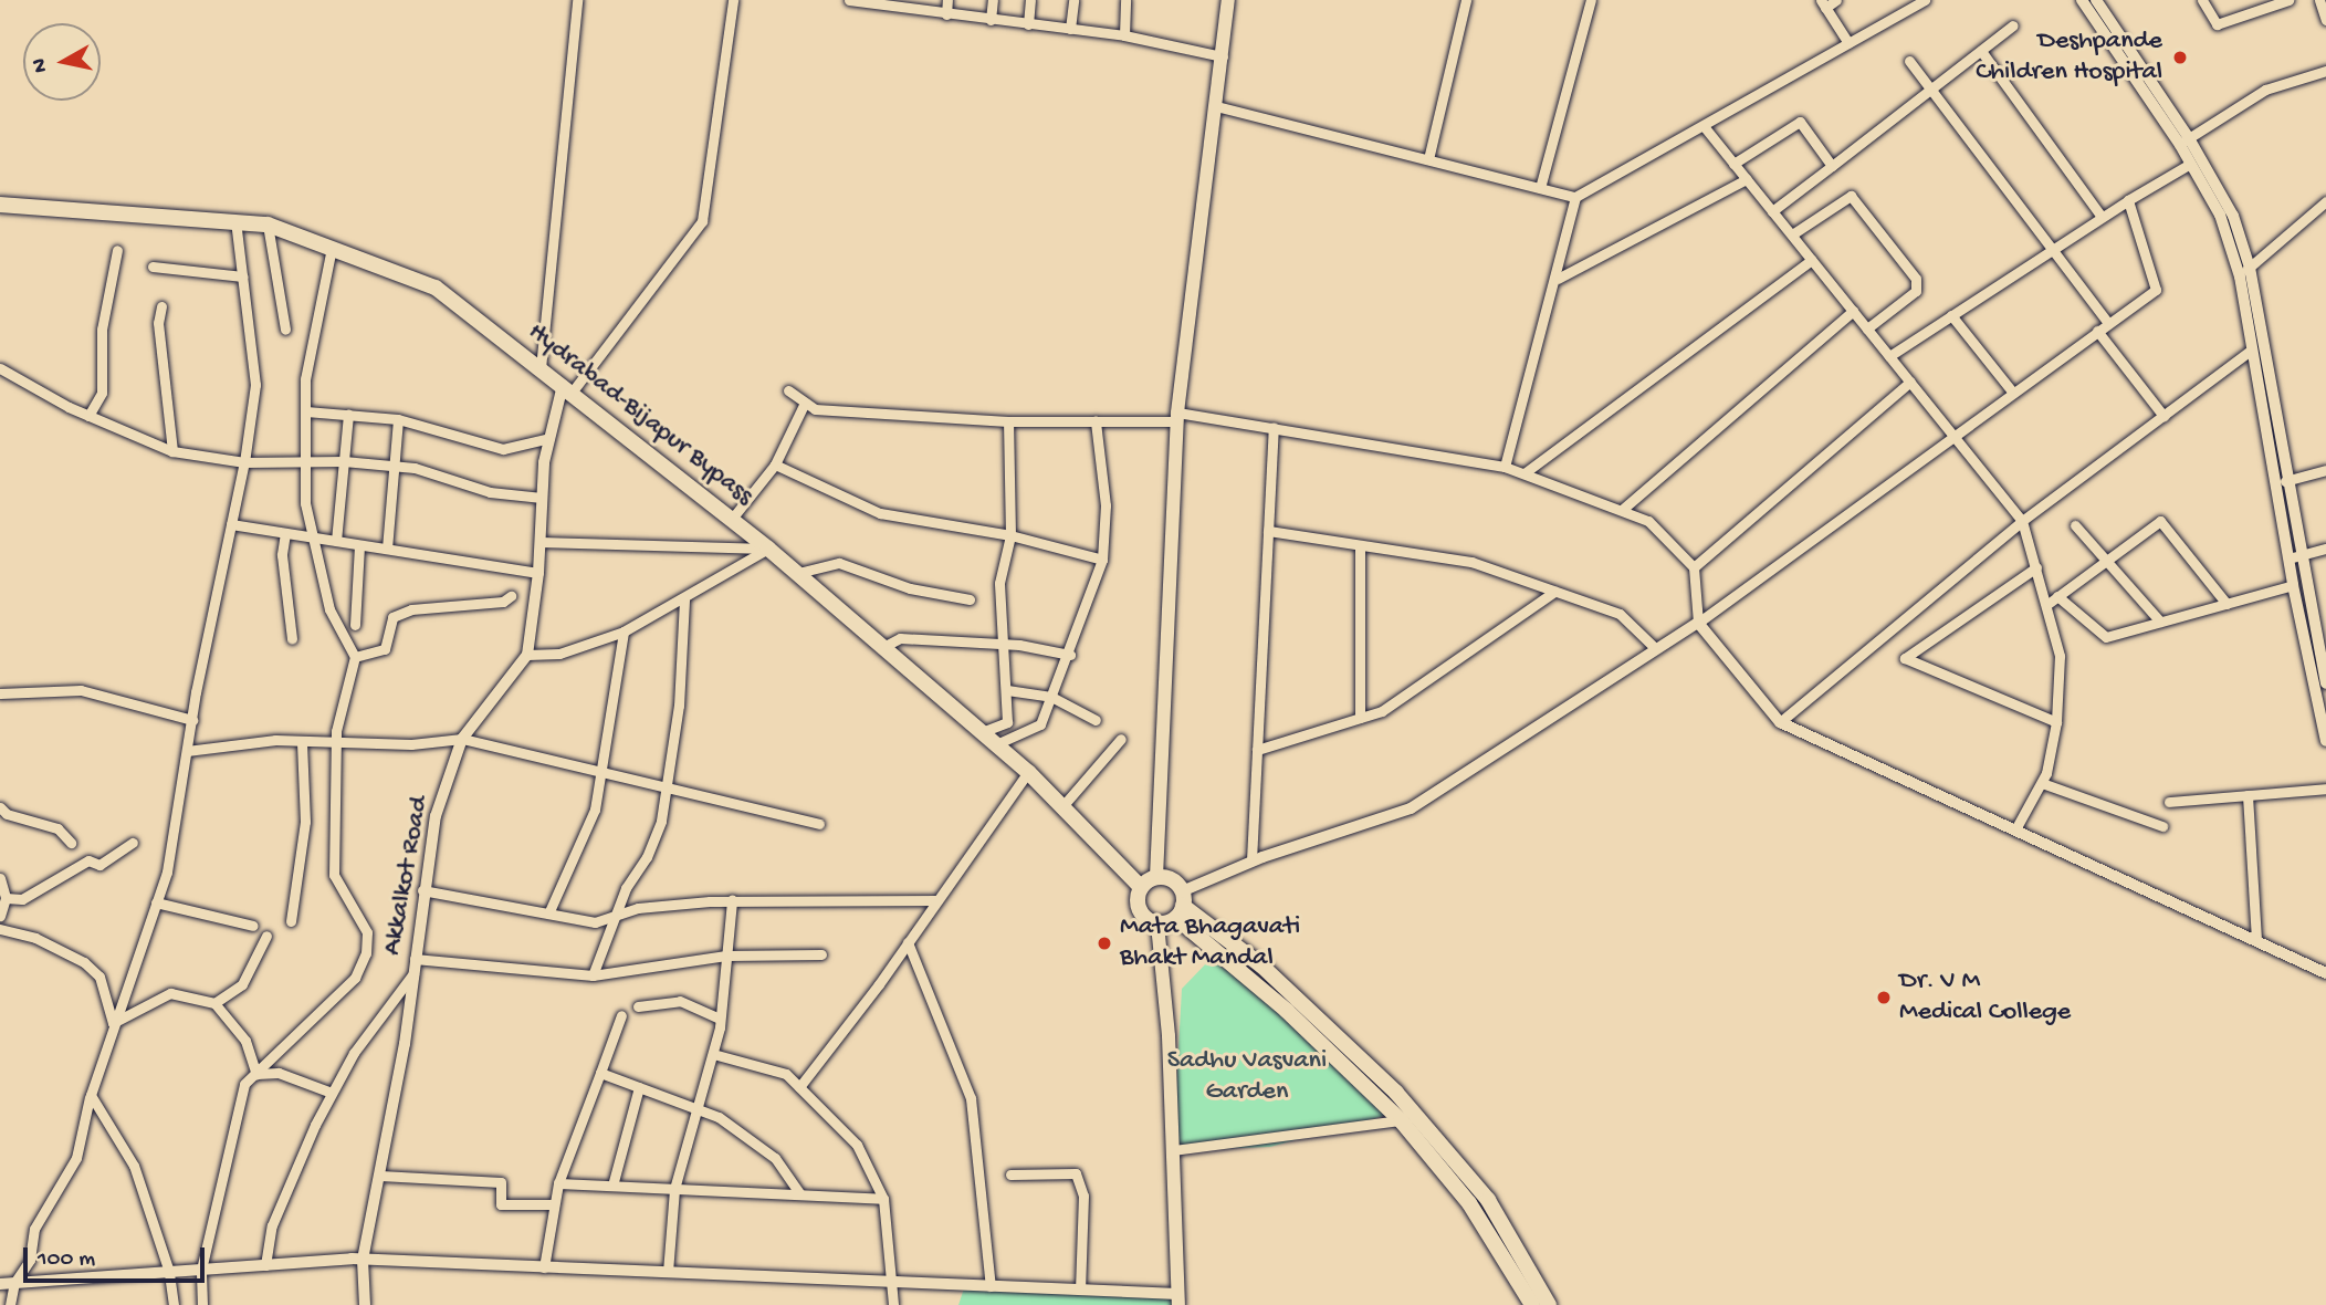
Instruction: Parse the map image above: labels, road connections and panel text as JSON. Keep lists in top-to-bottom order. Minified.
{"streets":{"main road":["Hydrabad-Bijapur Bypass"],"street":["Akkalkot Road"]},"parks":["Sadhu Vasvani Garden"],"places":["Deshpande Children Hospital","Mata Bhagavati Bhakt Mandal","Dr. V M Medical College"],"scale_bar":"100 m","north":"left"}
